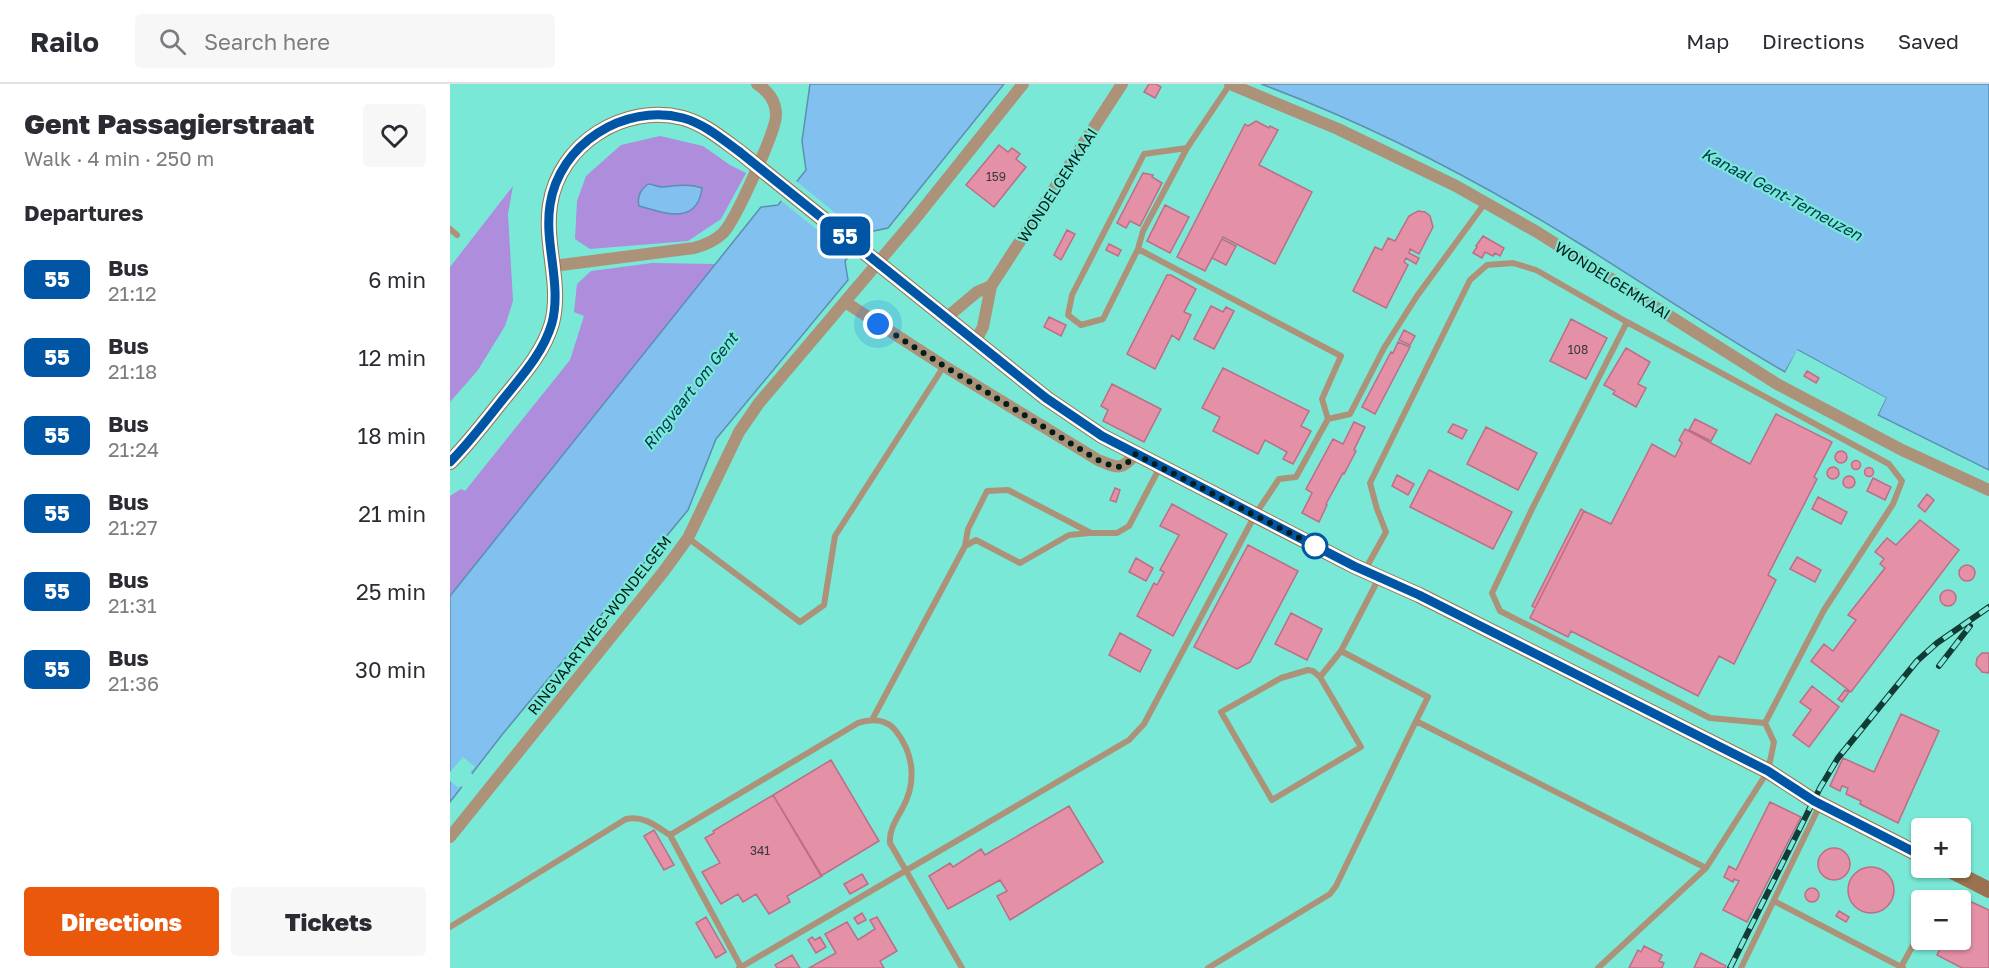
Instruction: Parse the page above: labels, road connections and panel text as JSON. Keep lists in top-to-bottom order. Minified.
{"streets":{"street":["WONDELGEMKAAI","RINGVAARTWEG-WONDELGEM"]},"water":["Kanaal Gent-Terneuzen","Ringvaart om Gent"],"lines":["bus line 55"],"house_numbers":["159","108","341"],"page":{"header":"Railo","search":"Search here","nav":["Map","Directions","Saved"],"heading":[["Gent Passagierstraat","Walk · 4 min · 250 m"],"Departures"],"on_map":"55","list":[{"mark":"55","name":"Bus","note":"21:12","value":"6 min"},{"mark":"55","name":"Bus","note":"21:18","value":"12 min"},{"mark":"55","name":"Bus","note":"21:24","value":"18 min"},{"mark":"55","name":"Bus","note":"21:27","value":"21 min"},{"mark":"55","name":"Bus","note":"21:31","value":"25 min"},{"mark":"55","name":"Bus","note":"21:36","value":"30 min"}],"map_buttons":["+","−"],"buttons":["Directions","Tickets"]}}
